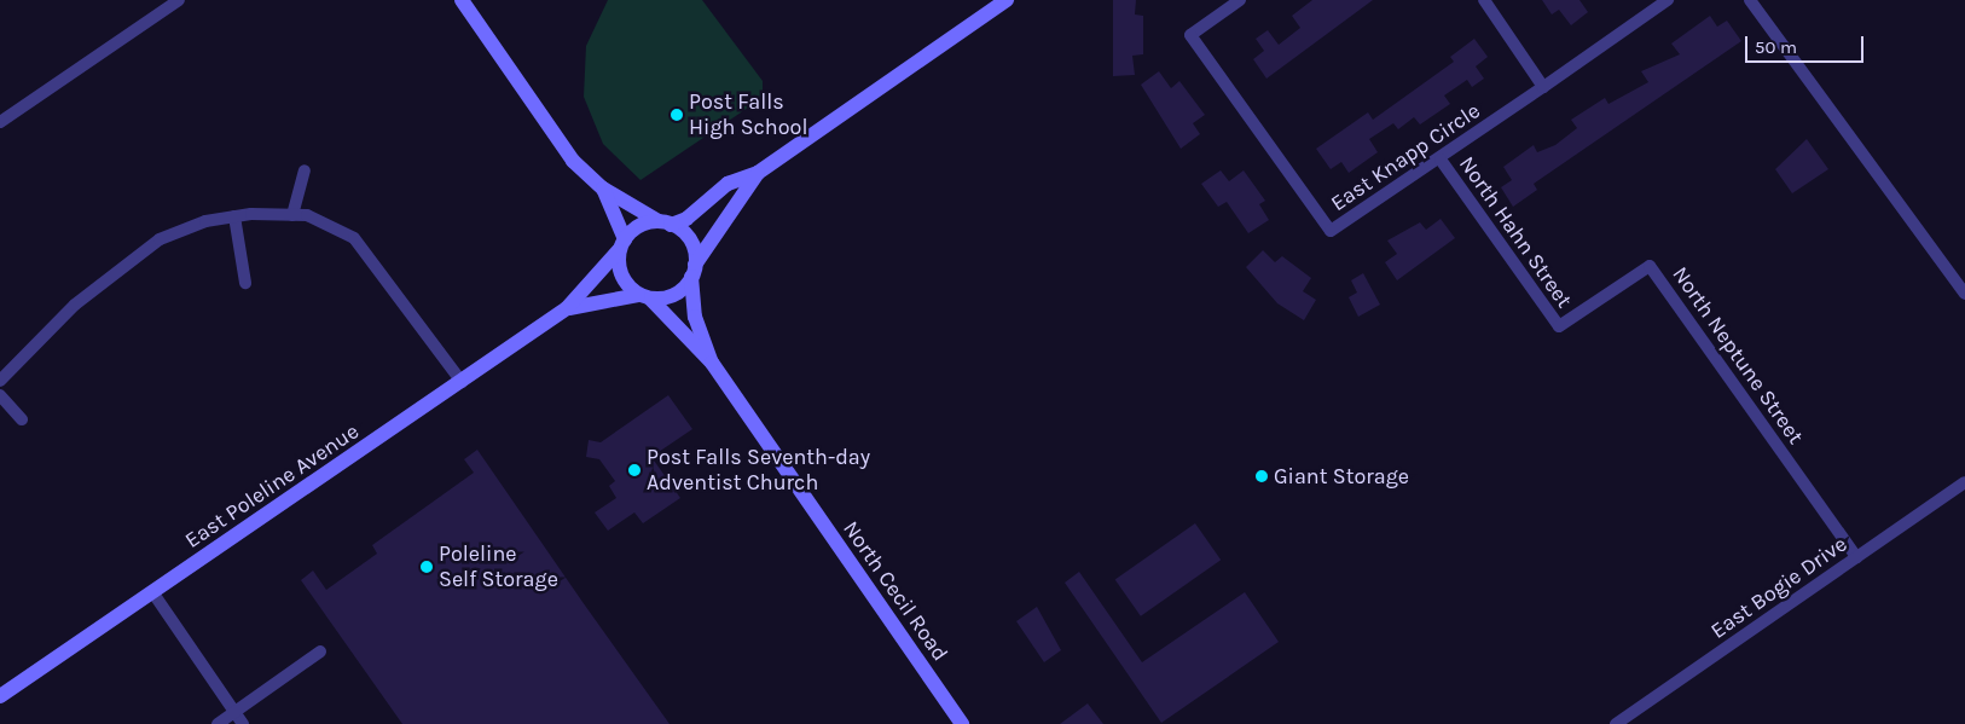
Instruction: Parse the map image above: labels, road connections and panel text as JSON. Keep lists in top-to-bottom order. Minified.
{"streets":{"main road":["East Poleline Avenue","North Cecil Road"],"street":["East Knapp Circle","North Hahn Street","North Neptune Street","East Bogie Drive"]},"crossings":[["East Knapp Circle","North Hahn Street"],["North Hahn Street","North Neptune Street"],["North Neptune Street","East Bogie Drive"],["East Poleline Avenue","North Cecil Road"]],"places":["Post Falls High School","Post Falls Seventh-day Adventist Church","Giant Storage","Poleline Self Storage"],"scale_bar":"50 m"}
